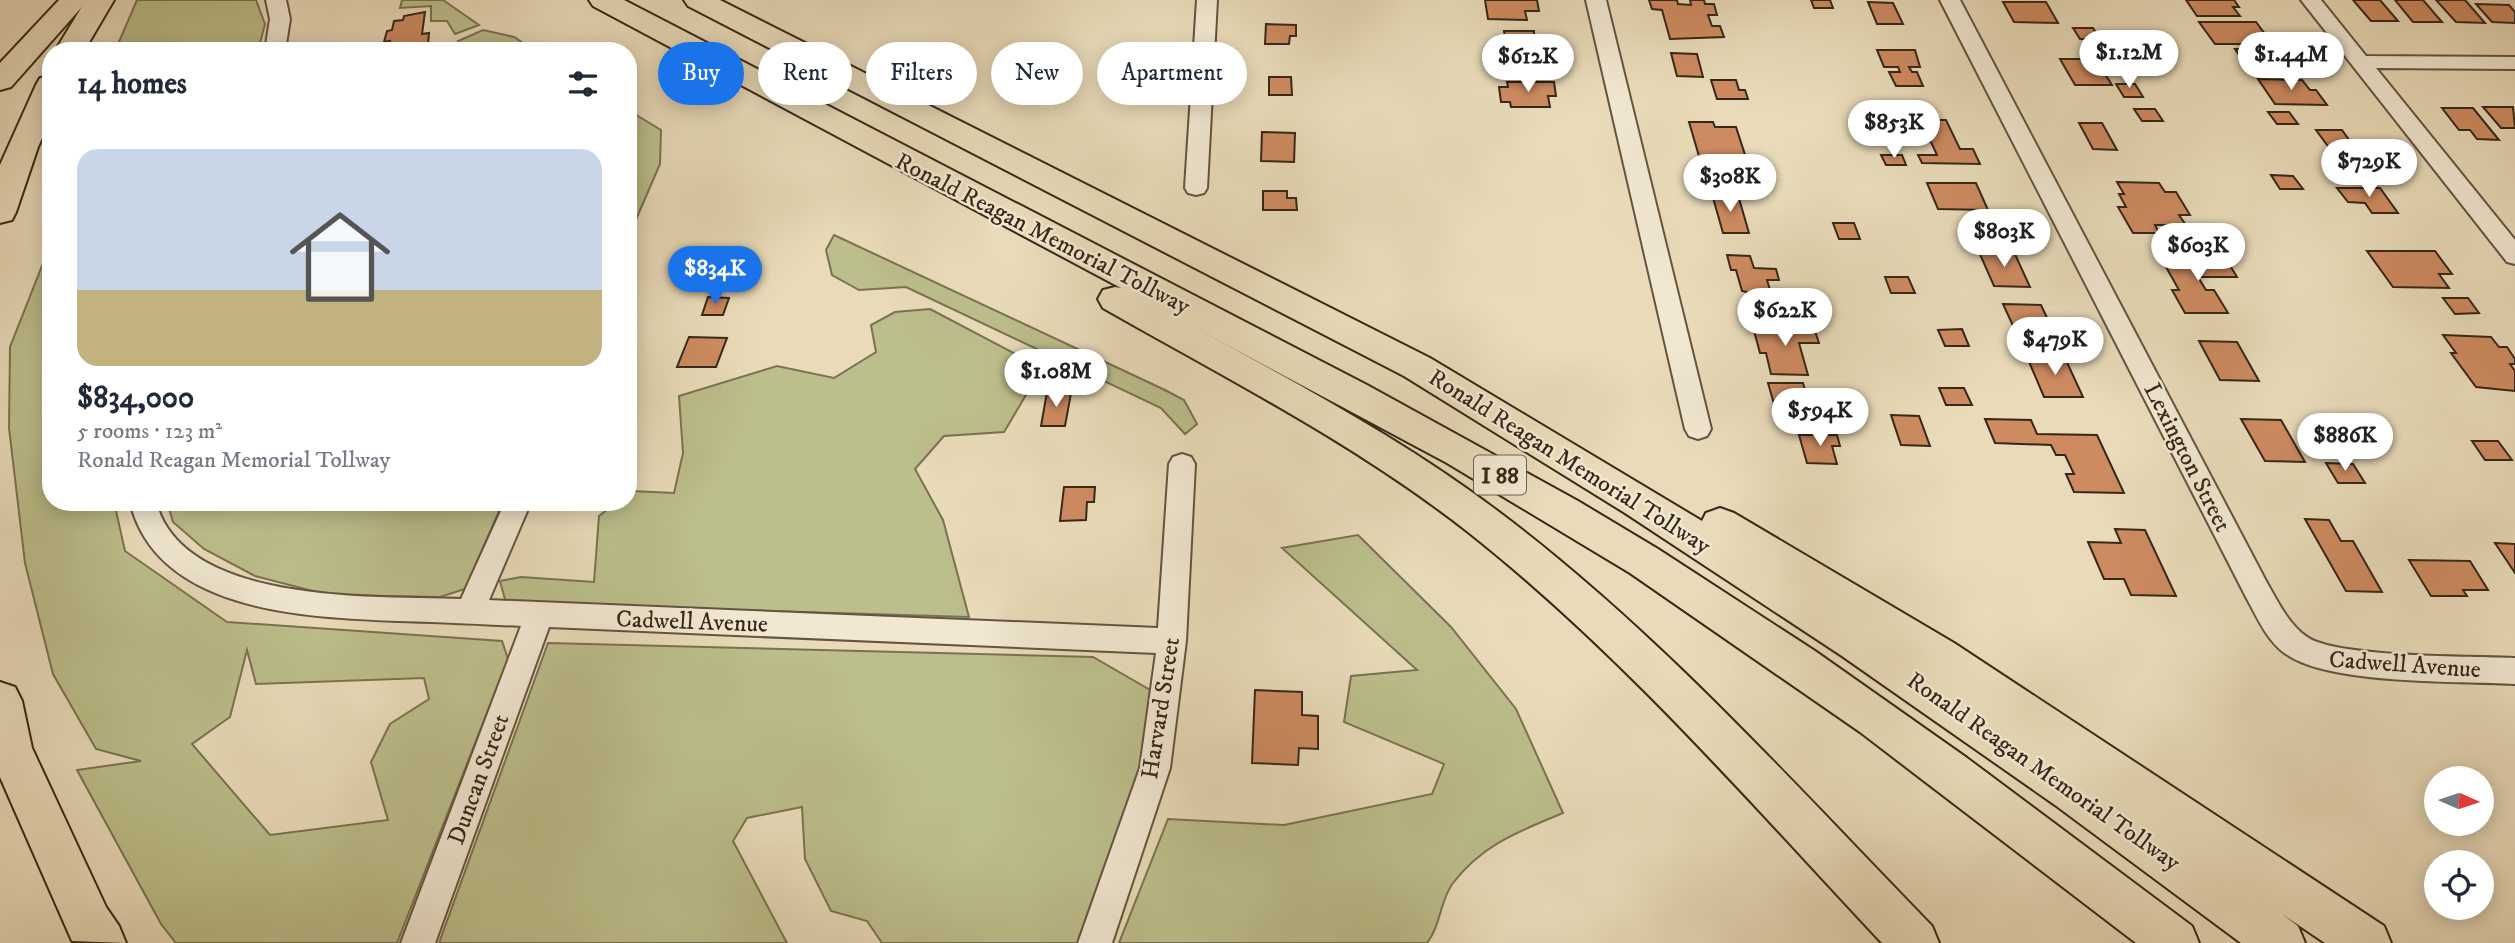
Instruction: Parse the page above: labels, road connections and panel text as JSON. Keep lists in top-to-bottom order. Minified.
{"streets":{"highway":["Ronald Reagan Memorial Tollway","I 88"],"street":["Lexington Street","Cadwell Avenue","Harvard Street","Duncan Street"]},"crossings":[["Lexington Street","Cadwell Avenue"],["Cadwell Avenue","Harvard Street"],["Cadwell Avenue","Duncan Street"]],"north":"right","page":{"price":["$1.12M","$1.44M","$612K","$853K","$729K","$308K","$803K","$603K","$834K","$622K","$479K","$1.08M","$594K","$886K"],"chip":["Buy","Rent","Filters","New","Apartment"],"heading":"14 homes","list":[{"name":"$834,000","note":"5 rooms · 123 m² · Ronald Reagan Memorial Tollway"}]}}
